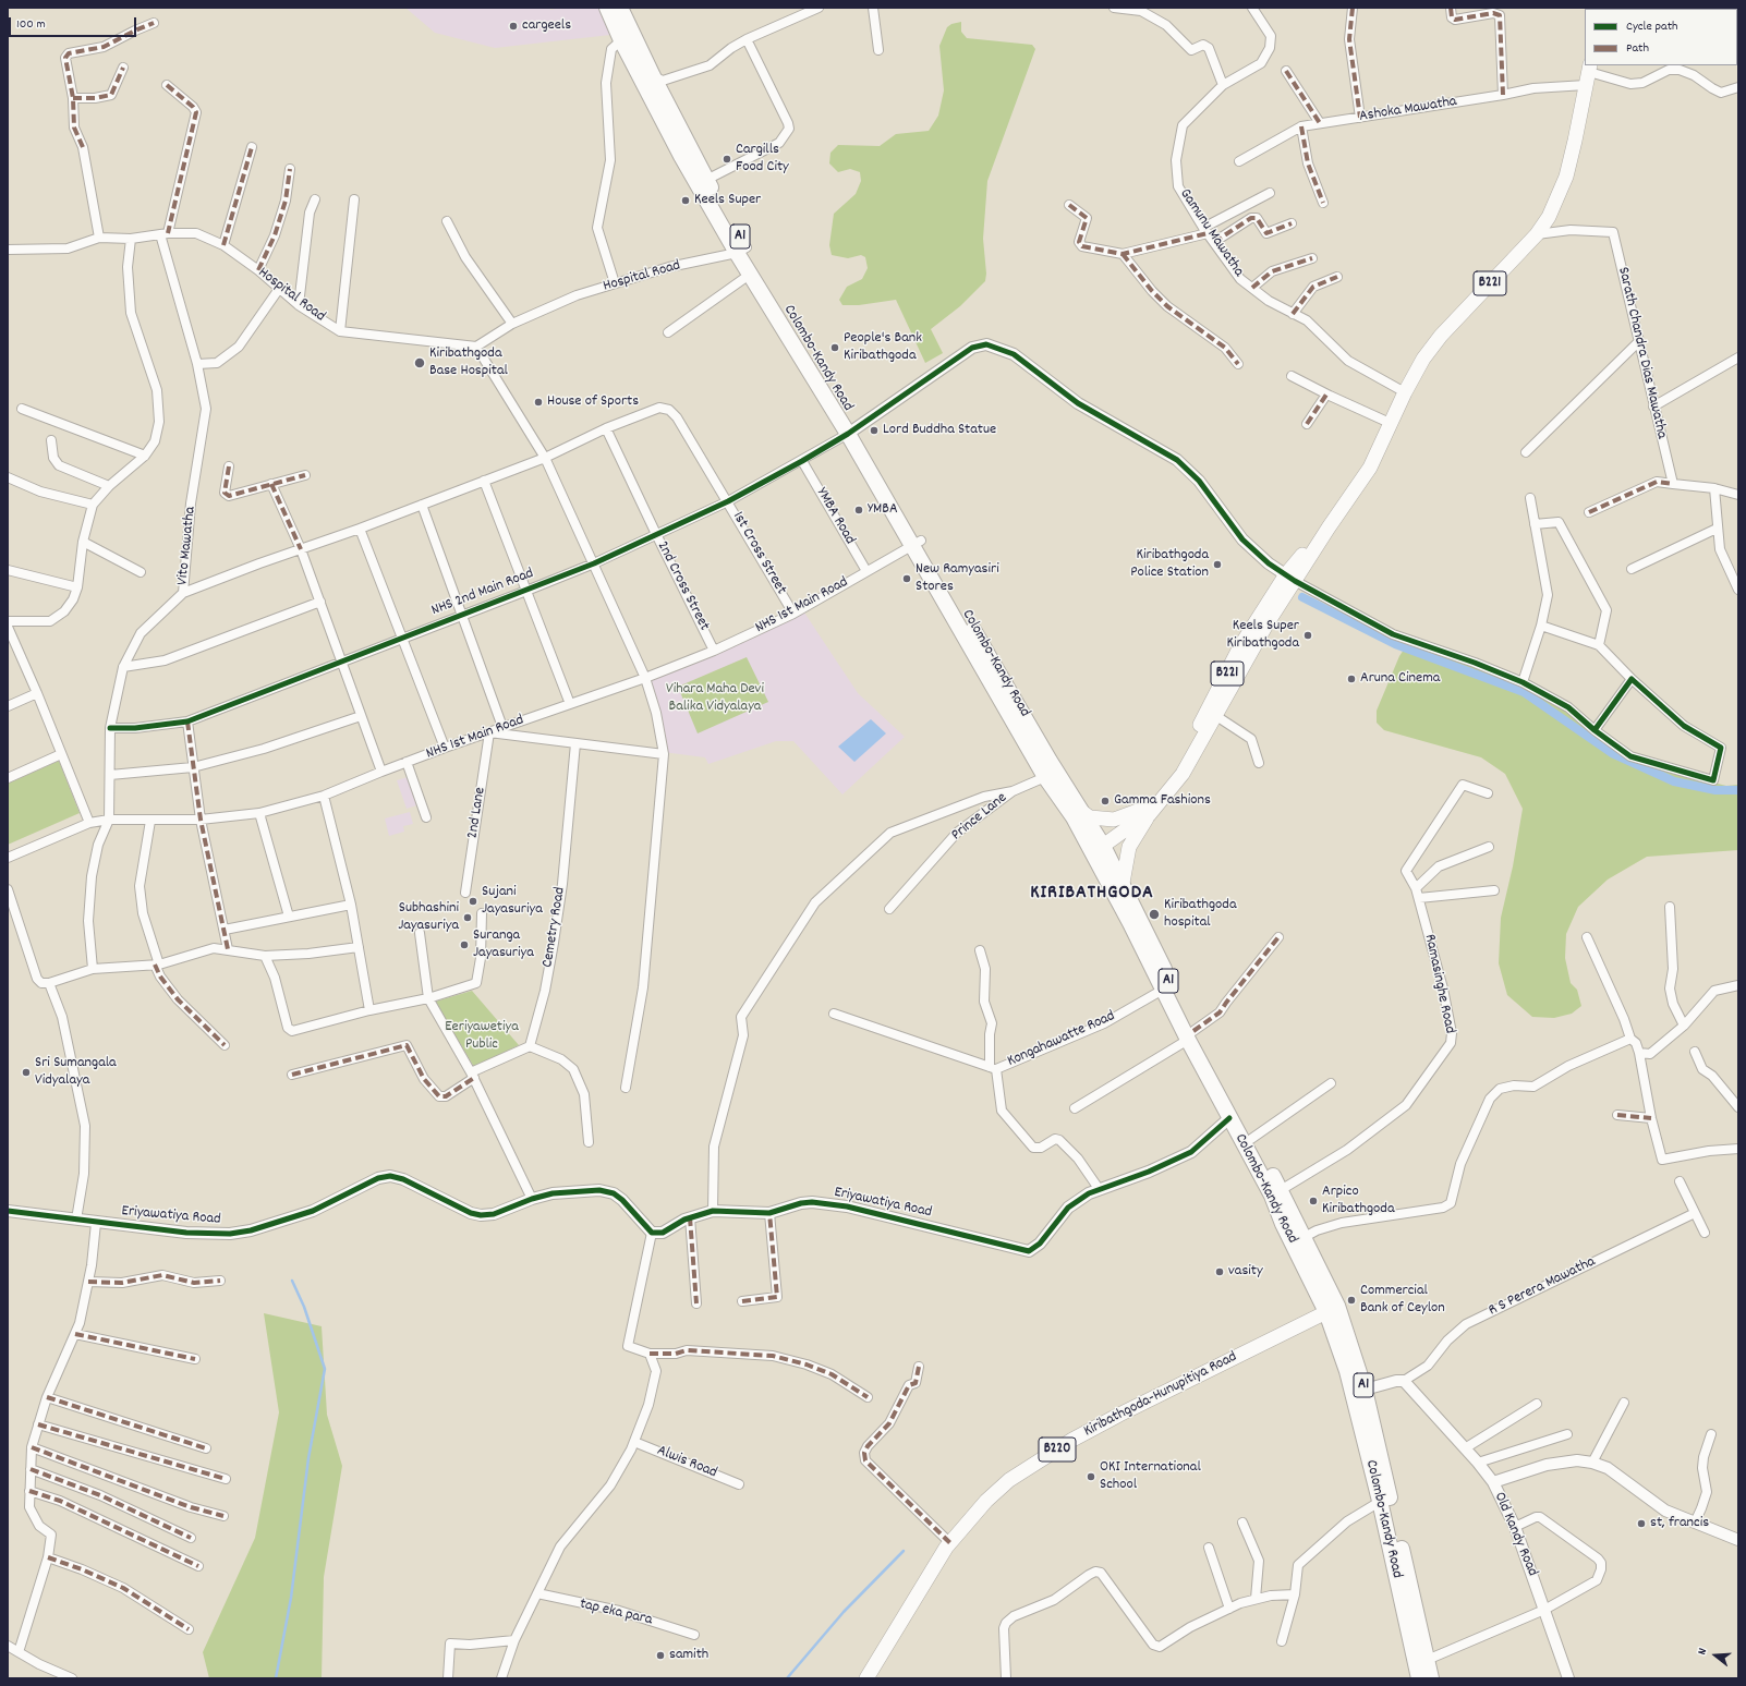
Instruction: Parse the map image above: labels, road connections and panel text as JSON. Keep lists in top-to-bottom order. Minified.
{"streets":{"highway":["A1","Colombo-Kandy Road"],"main road":["B221","Kiribathgoda-Hunupitiya Road","B220"],"street":["Ashoka Mawatha","Gamunu Mawatha","Hospital Road","Sarath Chandra Dias Mawatha","YMBA Road","Vito Mawatha","1st Cross Street","2nd Cross Street","NHS 2nd Main Road","NHS 1st Main Road","2nd Lane","Prince Lane","Cemetry Road","Ramasinghe Road","Kongahawatte Road","Eriyawatiya Road","R S Perera Mawatha","Alwis Road","Old Kandy Road","tap eka para"]},"crossings":[["Ashoka Mawatha","B221"],["Gamunu Mawatha","B221"],["Hospital Road","Colombo-Kandy Road"],["Hospital Road","Vito Mawatha"],["B221","Sarath Chandra Dias Mawatha"],["B221","Colombo-Kandy Road"],["Colombo-Kandy Road","NHS 2nd Main Road"],["Colombo-Kandy Road","NHS 1st Main Road"],["Colombo-Kandy Road","Prince Lane"],["Colombo-Kandy Road","Ramasinghe Road"],["Colombo-Kandy Road","Kongahawatte Road"],["Colombo-Kandy Road","Eriyawatiya Road"],["Colombo-Kandy Road","Kiribathgoda-Hunupitiya Road"],["YMBA Road","NHS 2nd Main Road"],["YMBA Road","NHS 1st Main Road"],["Vito Mawatha","1st Cross Street"],["Vito Mawatha","NHS 2nd Main Road"],["Vito Mawatha","NHS 1st Main Road"],["1st Cross Street","2nd Cross Street"],["1st Cross Street","NHS 2nd Main Road"],["1st Cross Street","NHS 1st Main Road"],["2nd Cross Street","NHS 2nd Main Road"],["2nd Cross Street","NHS 1st Main Road"],["NHS 1st Main Road","2nd Lane"],["R S Perera Mawatha","Old Kandy Road"]],"districts":["KIRIBATHGODA"],"parks":["Vihara Maha Devi Balika Vidyalaya","Eeriyawetiya Public"],"places":["cargeels","Cargills Food City","Keels Super","People's Bank Kiribathgoda","Kiribathgoda Base Hospital","House of Sports","Lord Buddha Statue","YMBA","Kiribathgoda Police Station","New Ramyasiri Stores","Keels Super Kiribathgoda","Aruna Cinema","Gamma Fashions","Sujani Jayasuriya","Kiribathgoda hospital","Subhashini Jayasuriya","Suranga Jayasuriya","Sri Sumangala Vidyalaya","Arpico Kiribathgoda","vasity","Commercial Bank of Ceylon","OKI International School","st, francis","samith"],"legend":["Cycle path","Path"],"scale_bar":"100 m","north":"left"}
